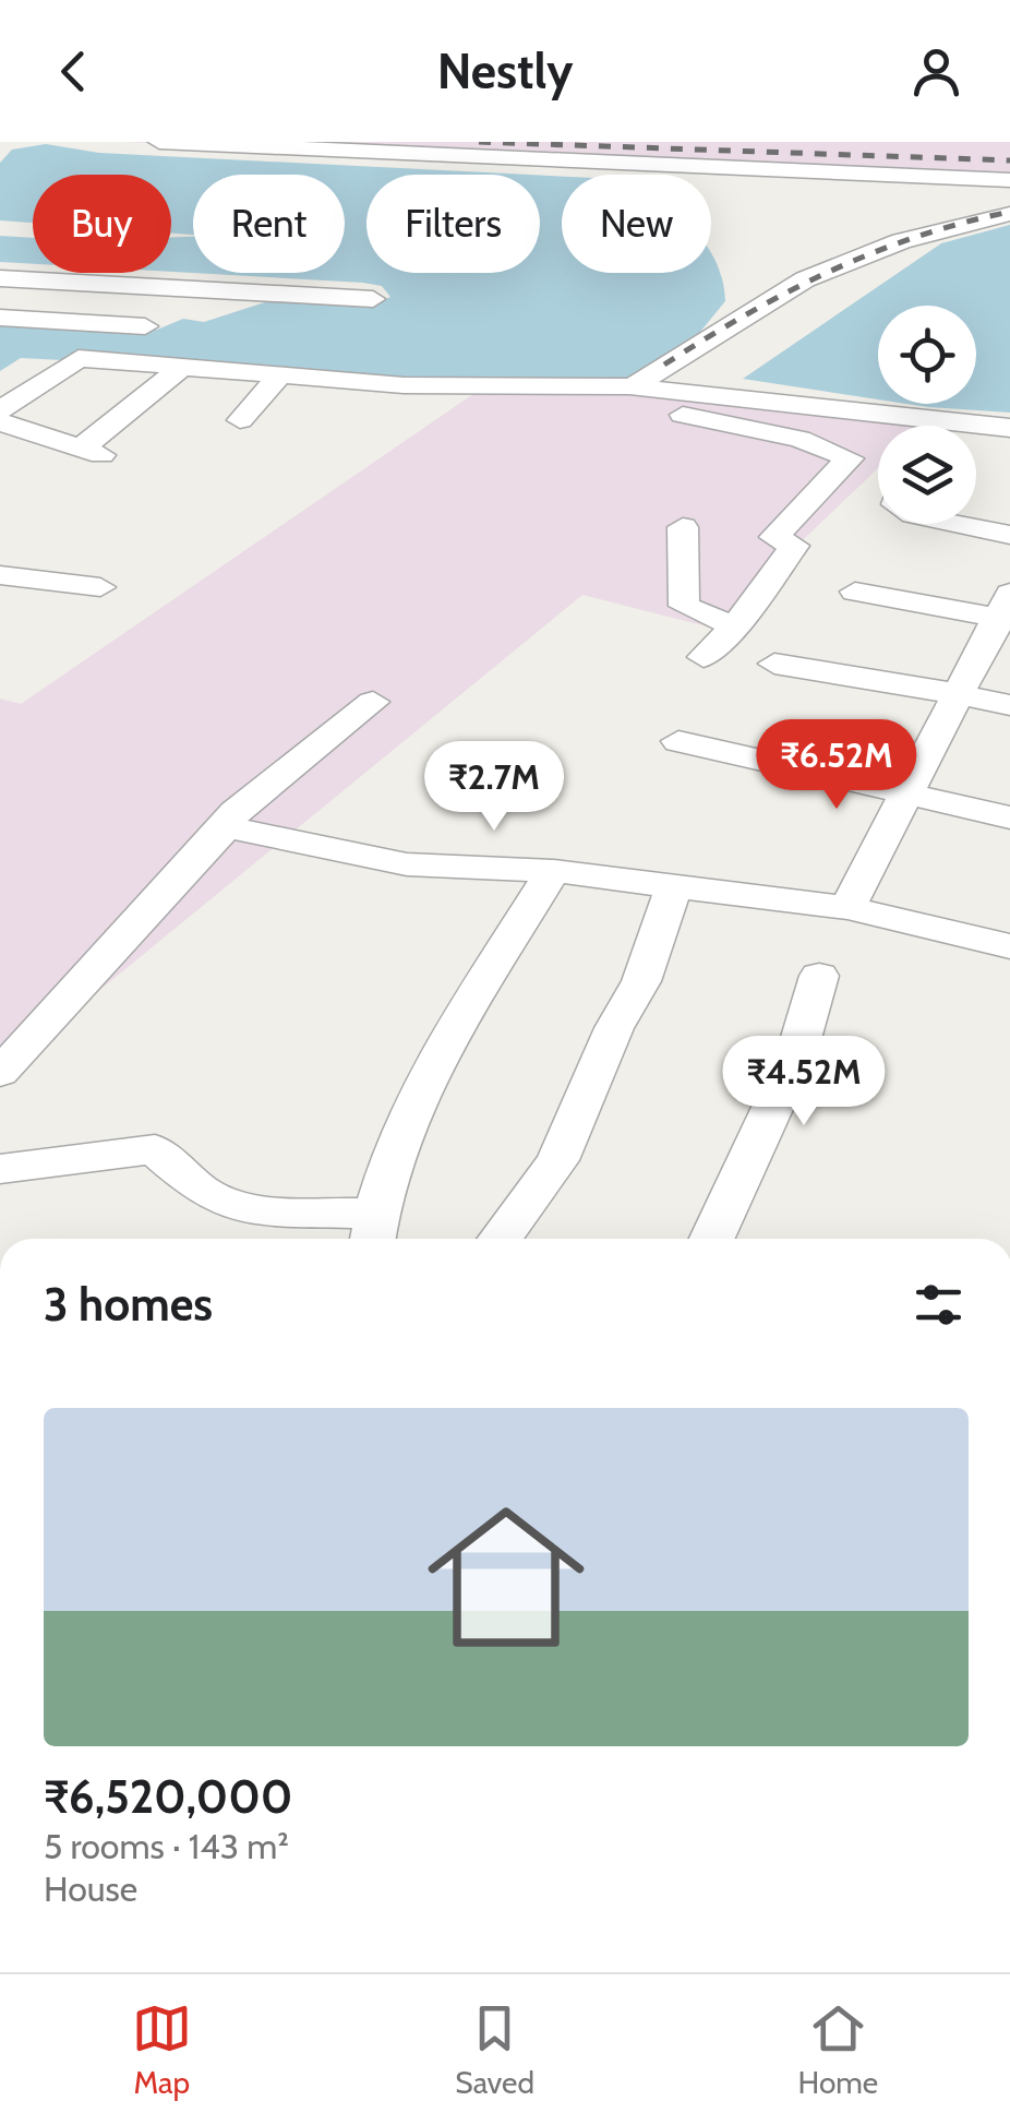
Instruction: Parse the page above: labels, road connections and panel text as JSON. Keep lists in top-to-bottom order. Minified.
{"page":{"header":"Nestly","chip":["Buy","Rent","Filters","New"],"price":["₹6.52M","₹2.7M","₹4.52M"],"heading":"3 homes","list":[{"name":"₹6,520,000","note":"5 rooms · 143 m² · House"}],"tabs":["Map","Saved","Home"]}}
